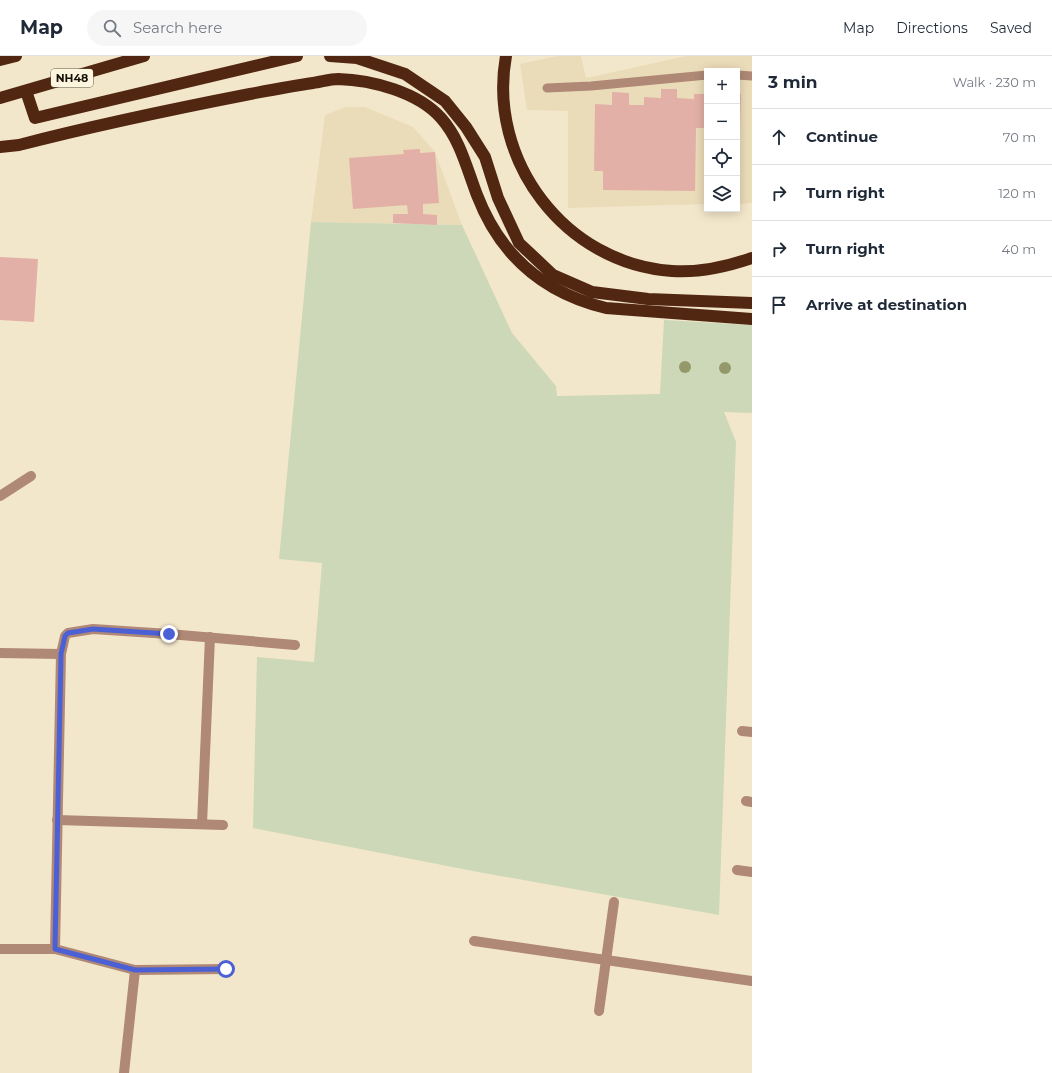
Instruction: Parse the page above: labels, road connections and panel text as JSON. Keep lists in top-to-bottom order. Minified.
{"streets":{"highway":["NH48"]},"page":{"header":"Map","search":"Search here","nav":["Map","Directions","Saved"],"heading":["3 min","Walk · 230 m"],"map_buttons":["+","−"],"list":[["Continue","70 m"],["Turn right","120 m"],["Turn right","40 m"],"Arrive at destination"]}}
